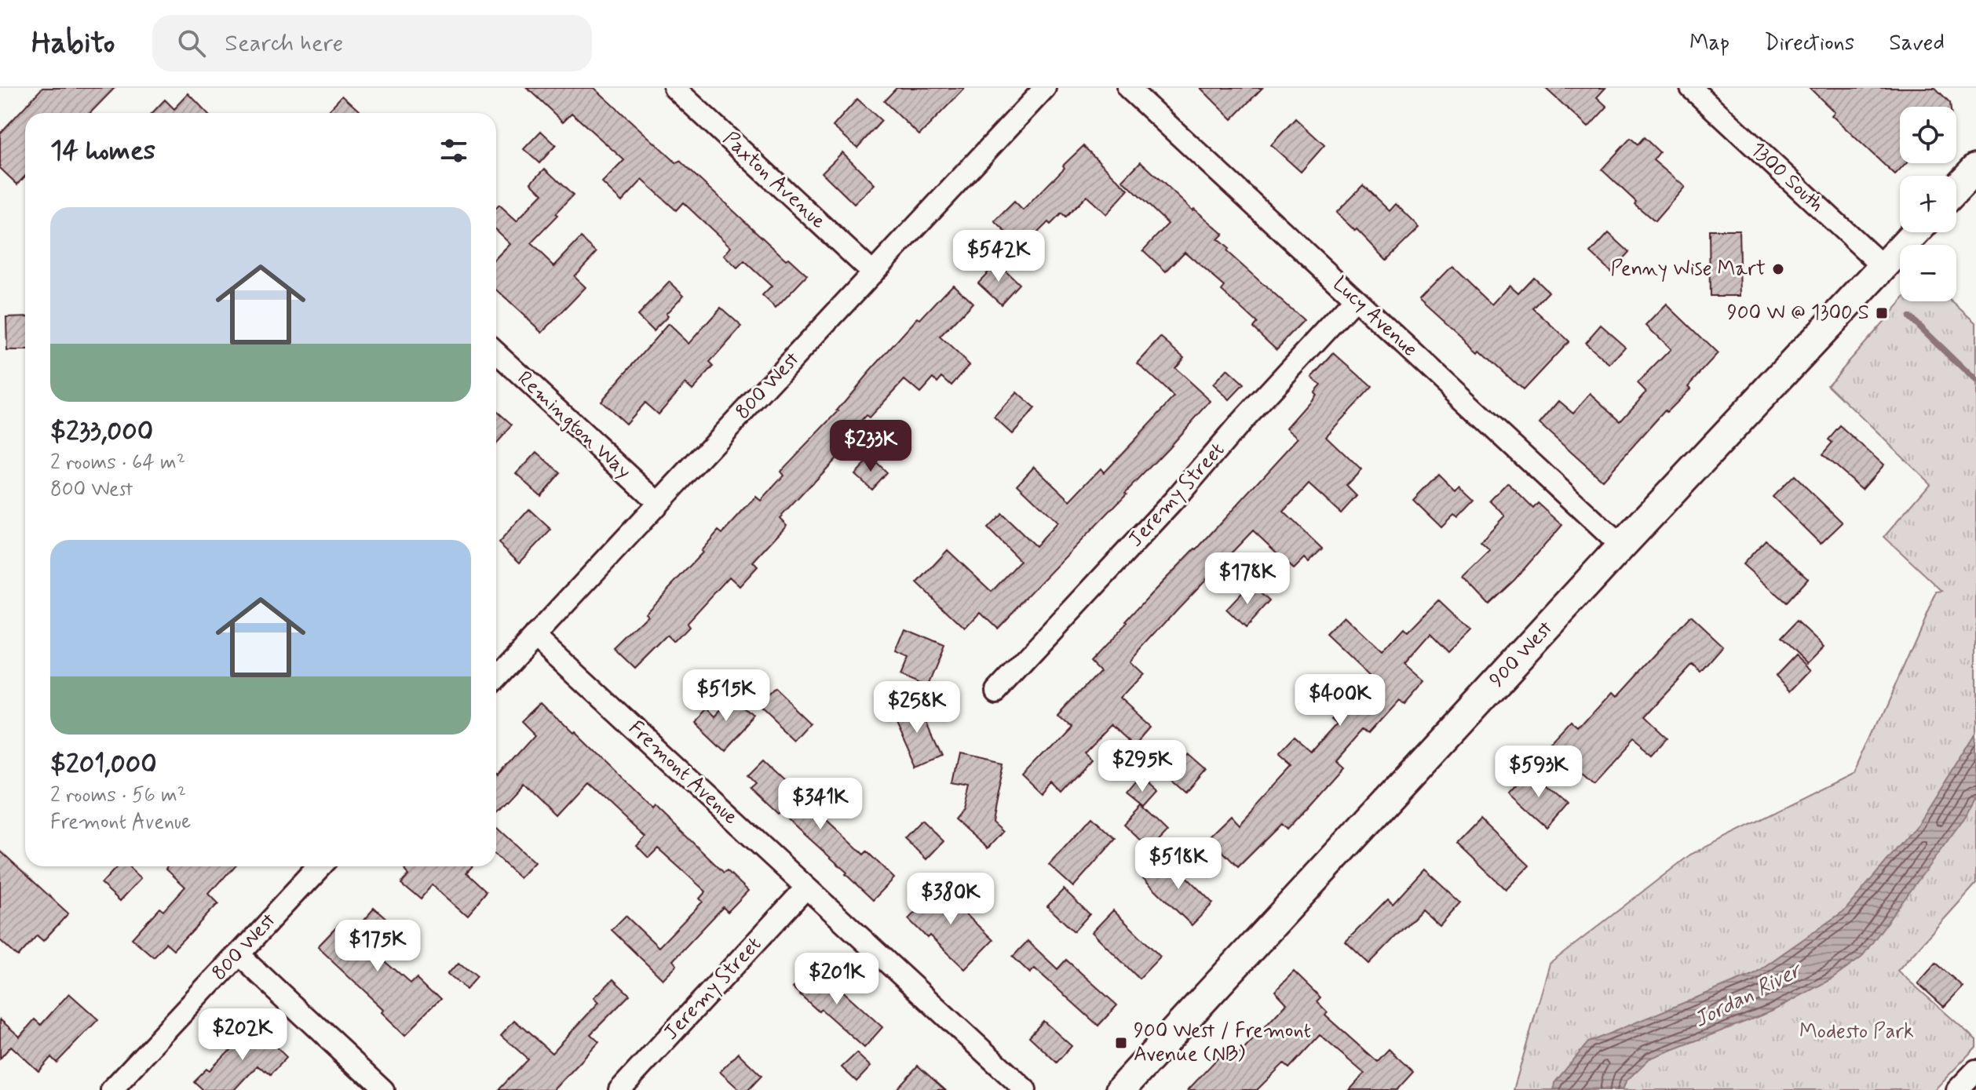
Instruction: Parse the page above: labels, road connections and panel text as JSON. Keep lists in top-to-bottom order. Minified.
{"streets":{"main road":["900 West"],"street":["1300 South","Paxton Avenue","Lucy Avenue","800 West","Remington Way","Jeremy Street","Fremont Avenue"]},"crossings":[["1300 South","900 West"],["Paxton Avenue","800 West"],["Lucy Avenue","Jeremy Street"],["Lucy Avenue","900 West"],["800 West","Remington Way"],["800 West","Fremont Avenue"],["Jeremy Street","Fremont Avenue"]],"water":["Jordan River"],"parks":["Modesto Park"],"places":{"other":["Penny Wise Mart"],"transit":["900 W @ 1300 S","900 West / Fremont Avenue (NB)"]},"page":{"header":"Habito","search":"Search here","nav":["Map","Directions","Saved"],"map_buttons":["+","−"],"heading":"14 homes","list":[{"name":"$233,000","note":"2 rooms · 64 m² · 800 West"},{"name":"$201,000","note":"2 rooms · 56 m² · Fremont Avenue"}],"price":["$542K","$233K","$178K","$515K","$400K","$258K","$295K","$593K","$341K","$518K","$380K","$175K","$201K","$202K"]}}
